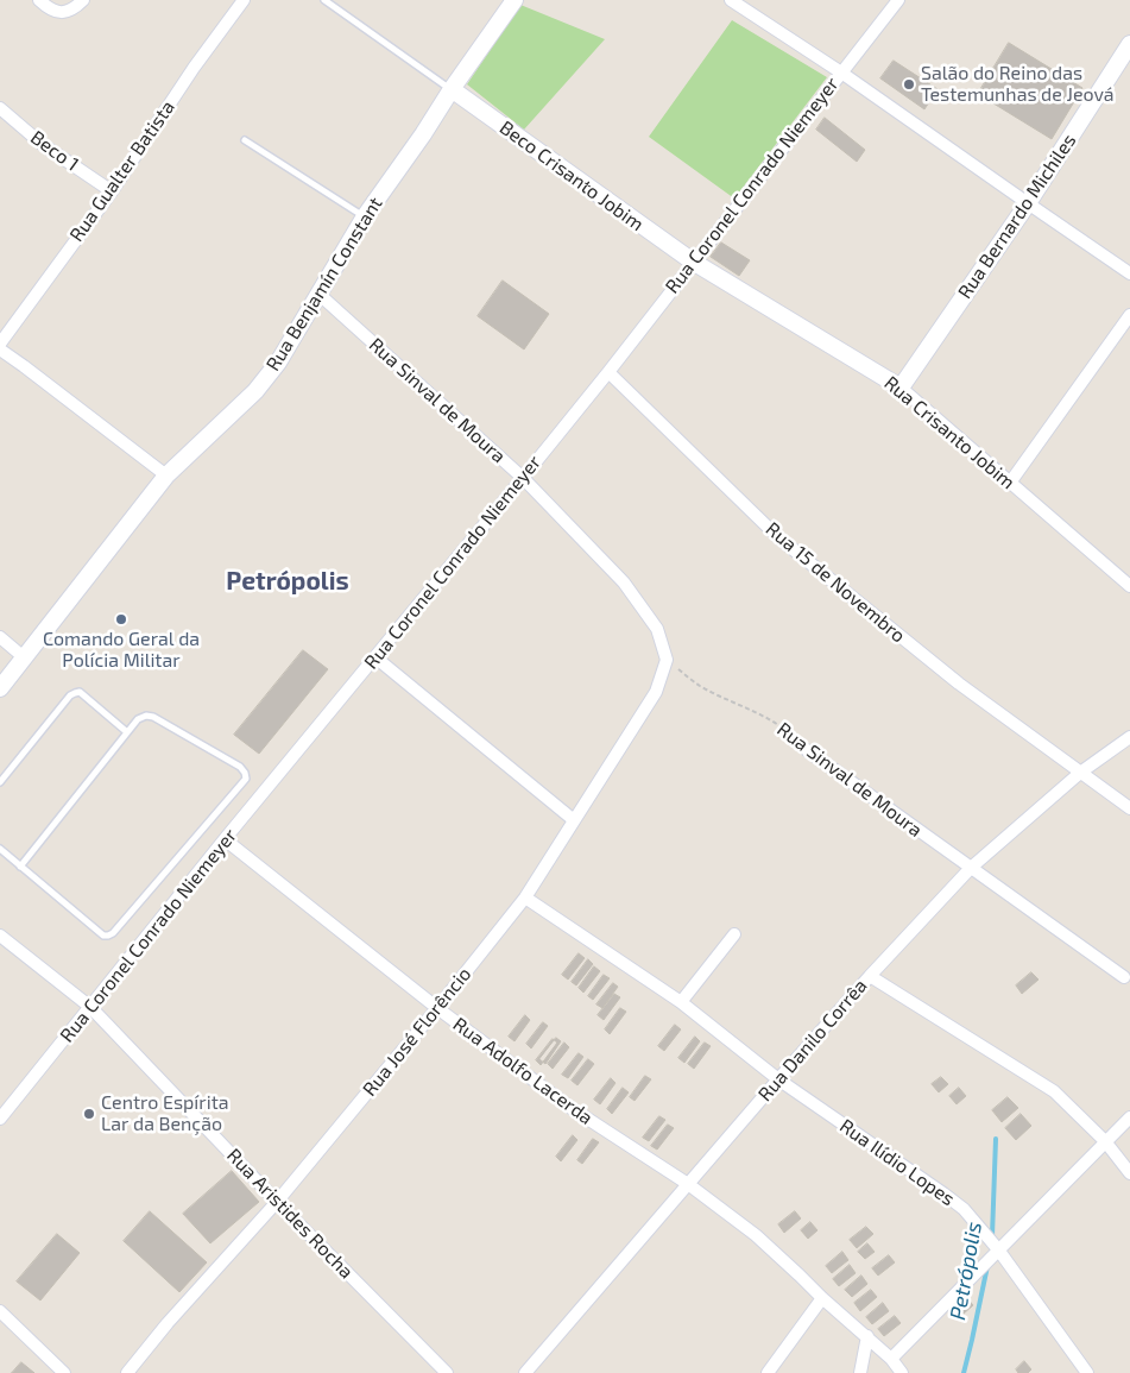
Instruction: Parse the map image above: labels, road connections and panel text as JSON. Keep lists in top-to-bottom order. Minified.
{"streets":{"street":["Beco 1","Rua Gualter Batista","Beco Crisanto Jobim","Rua Coronel Conrado Niemeyer","Rua Bernardo Michiles","Rua Benjamín Constant","Rua Sinval de Moura","Rua Crisanto Jobim","Rua 15 de Novembro","Rua José Florêncio","Rua Danilo Corrêa","Rua Adolfo Lacerda","Rua Ilídio Lopes","Rua Aristides Rocha"]},"crossings":[["Beco 1","Rua Gualter Batista"],["Beco Crisanto Jobim","Rua Coronel Conrado Niemeyer"],["Beco Crisanto Jobim","Rua Benjamín Constant"],["Beco Crisanto Jobim","Rua Crisanto Jobim"],["Rua Coronel Conrado Niemeyer","Rua Sinval de Moura"],["Rua Coronel Conrado Niemeyer","Rua Crisanto Jobim"],["Rua Coronel Conrado Niemeyer","Rua 15 de Novembro"],["Rua Coronel Conrado Niemeyer","Rua Adolfo Lacerda"],["Rua Coronel Conrado Niemeyer","Rua Aristides Rocha"],["Rua Bernardo Michiles","Rua Crisanto Jobim"],["Rua Benjamín Constant","Rua Sinval de Moura"],["Rua Sinval de Moura","Rua José Florêncio"],["Rua Sinval de Moura","Rua Danilo Corrêa"],["Rua 15 de Novembro","Rua Danilo Corrêa"],["Rua José Florêncio","Rua Adolfo Lacerda"],["Rua José Florêncio","Rua Ilídio Lopes"],["Rua José Florêncio","Rua Aristides Rocha"],["Rua Danilo Corrêa","Rua Adolfo Lacerda"],["Rua Danilo Corrêa","Rua Ilídio Lopes"]],"districts":["Petrópolis"],"water":["Petrópolis"],"places":["Salão do Reino das Testemunhas de Jeová","Comando Geral da Polícia Militar","Centro Espírita Lar da Benção"]}
